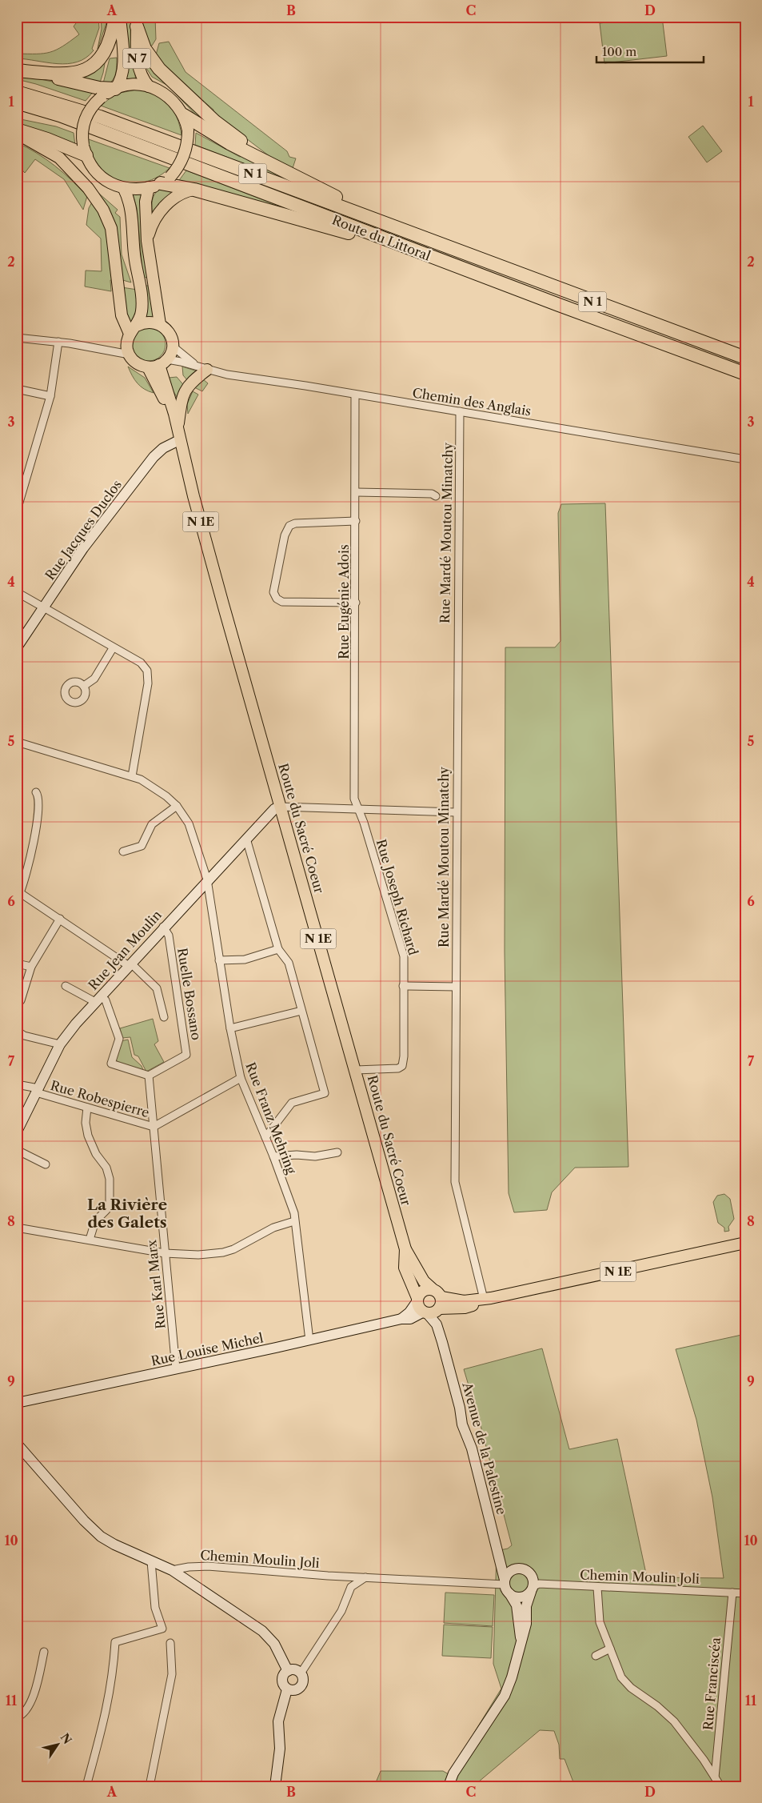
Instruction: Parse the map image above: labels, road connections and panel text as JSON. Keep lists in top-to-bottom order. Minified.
{"streets":{"highway":["N 1","Route du Littoral"],"main road":["N 7","N 1E","Route du Sacré Coeur"],"street":["Chemin des Anglais","Rue Jacques Duclos","Rue Mardé Moutou Minatchy","Rue Eugénie Adois","Rue Joseph Richard","Rue Jean Moulin","Ruelle Bossano","Rue Robespierre","Rue Franz Mehring","Rue Karl Marx","Rue Louise Michel","Avenue de la Palestine","Chemin Moulin Joli","Rue Franciscéa"]},"crossings":[["Chemin des Anglais","Rue Mardé Moutou Minatchy"],["Chemin des Anglais","Rue Eugénie Adois"],["Chemin des Anglais","Route du Sacré Coeur"],["N 1E","Rue Mardé Moutou Minatchy"],["N 1E","Route du Sacré Coeur"],["N 1E","Rue Louise Michel"],["N 1E","Avenue de la Palestine"],["Rue Jacques Duclos","Route du Sacré Coeur"],["Rue Eugénie Adois","Rue Joseph Richard"],["Route du Sacré Coeur","Rue Joseph Richard"],["Route du Sacré Coeur","Rue Jean Moulin"],["Route du Sacré Coeur","Rue Louise Michel"],["Route du Sacré Coeur","Avenue de la Palestine"],["Rue Jean Moulin","Ruelle Bossano"],["Rue Jean Moulin","Rue Robespierre"],["Rue Jean Moulin","Rue Franz Mehring"],["Ruelle Bossano","Rue Karl Marx"],["Rue Robespierre","Rue Franz Mehring"],["Rue Robespierre","Rue Karl Marx"],["Rue Franz Mehring","Rue Louise Michel"],["Rue Karl Marx","Rue Louise Michel"],["Rue Louise Michel","Avenue de la Palestine"],["Chemin Moulin Joli","Rue Franciscéa"]],"districts":["La Rivière des Galets"],"scale_bar":"100 m","north":"top right","grid":{"columns":["A","B","C","D"],"rows":["1","2","3","4","5","6","7","8","9","10","11"]}}
